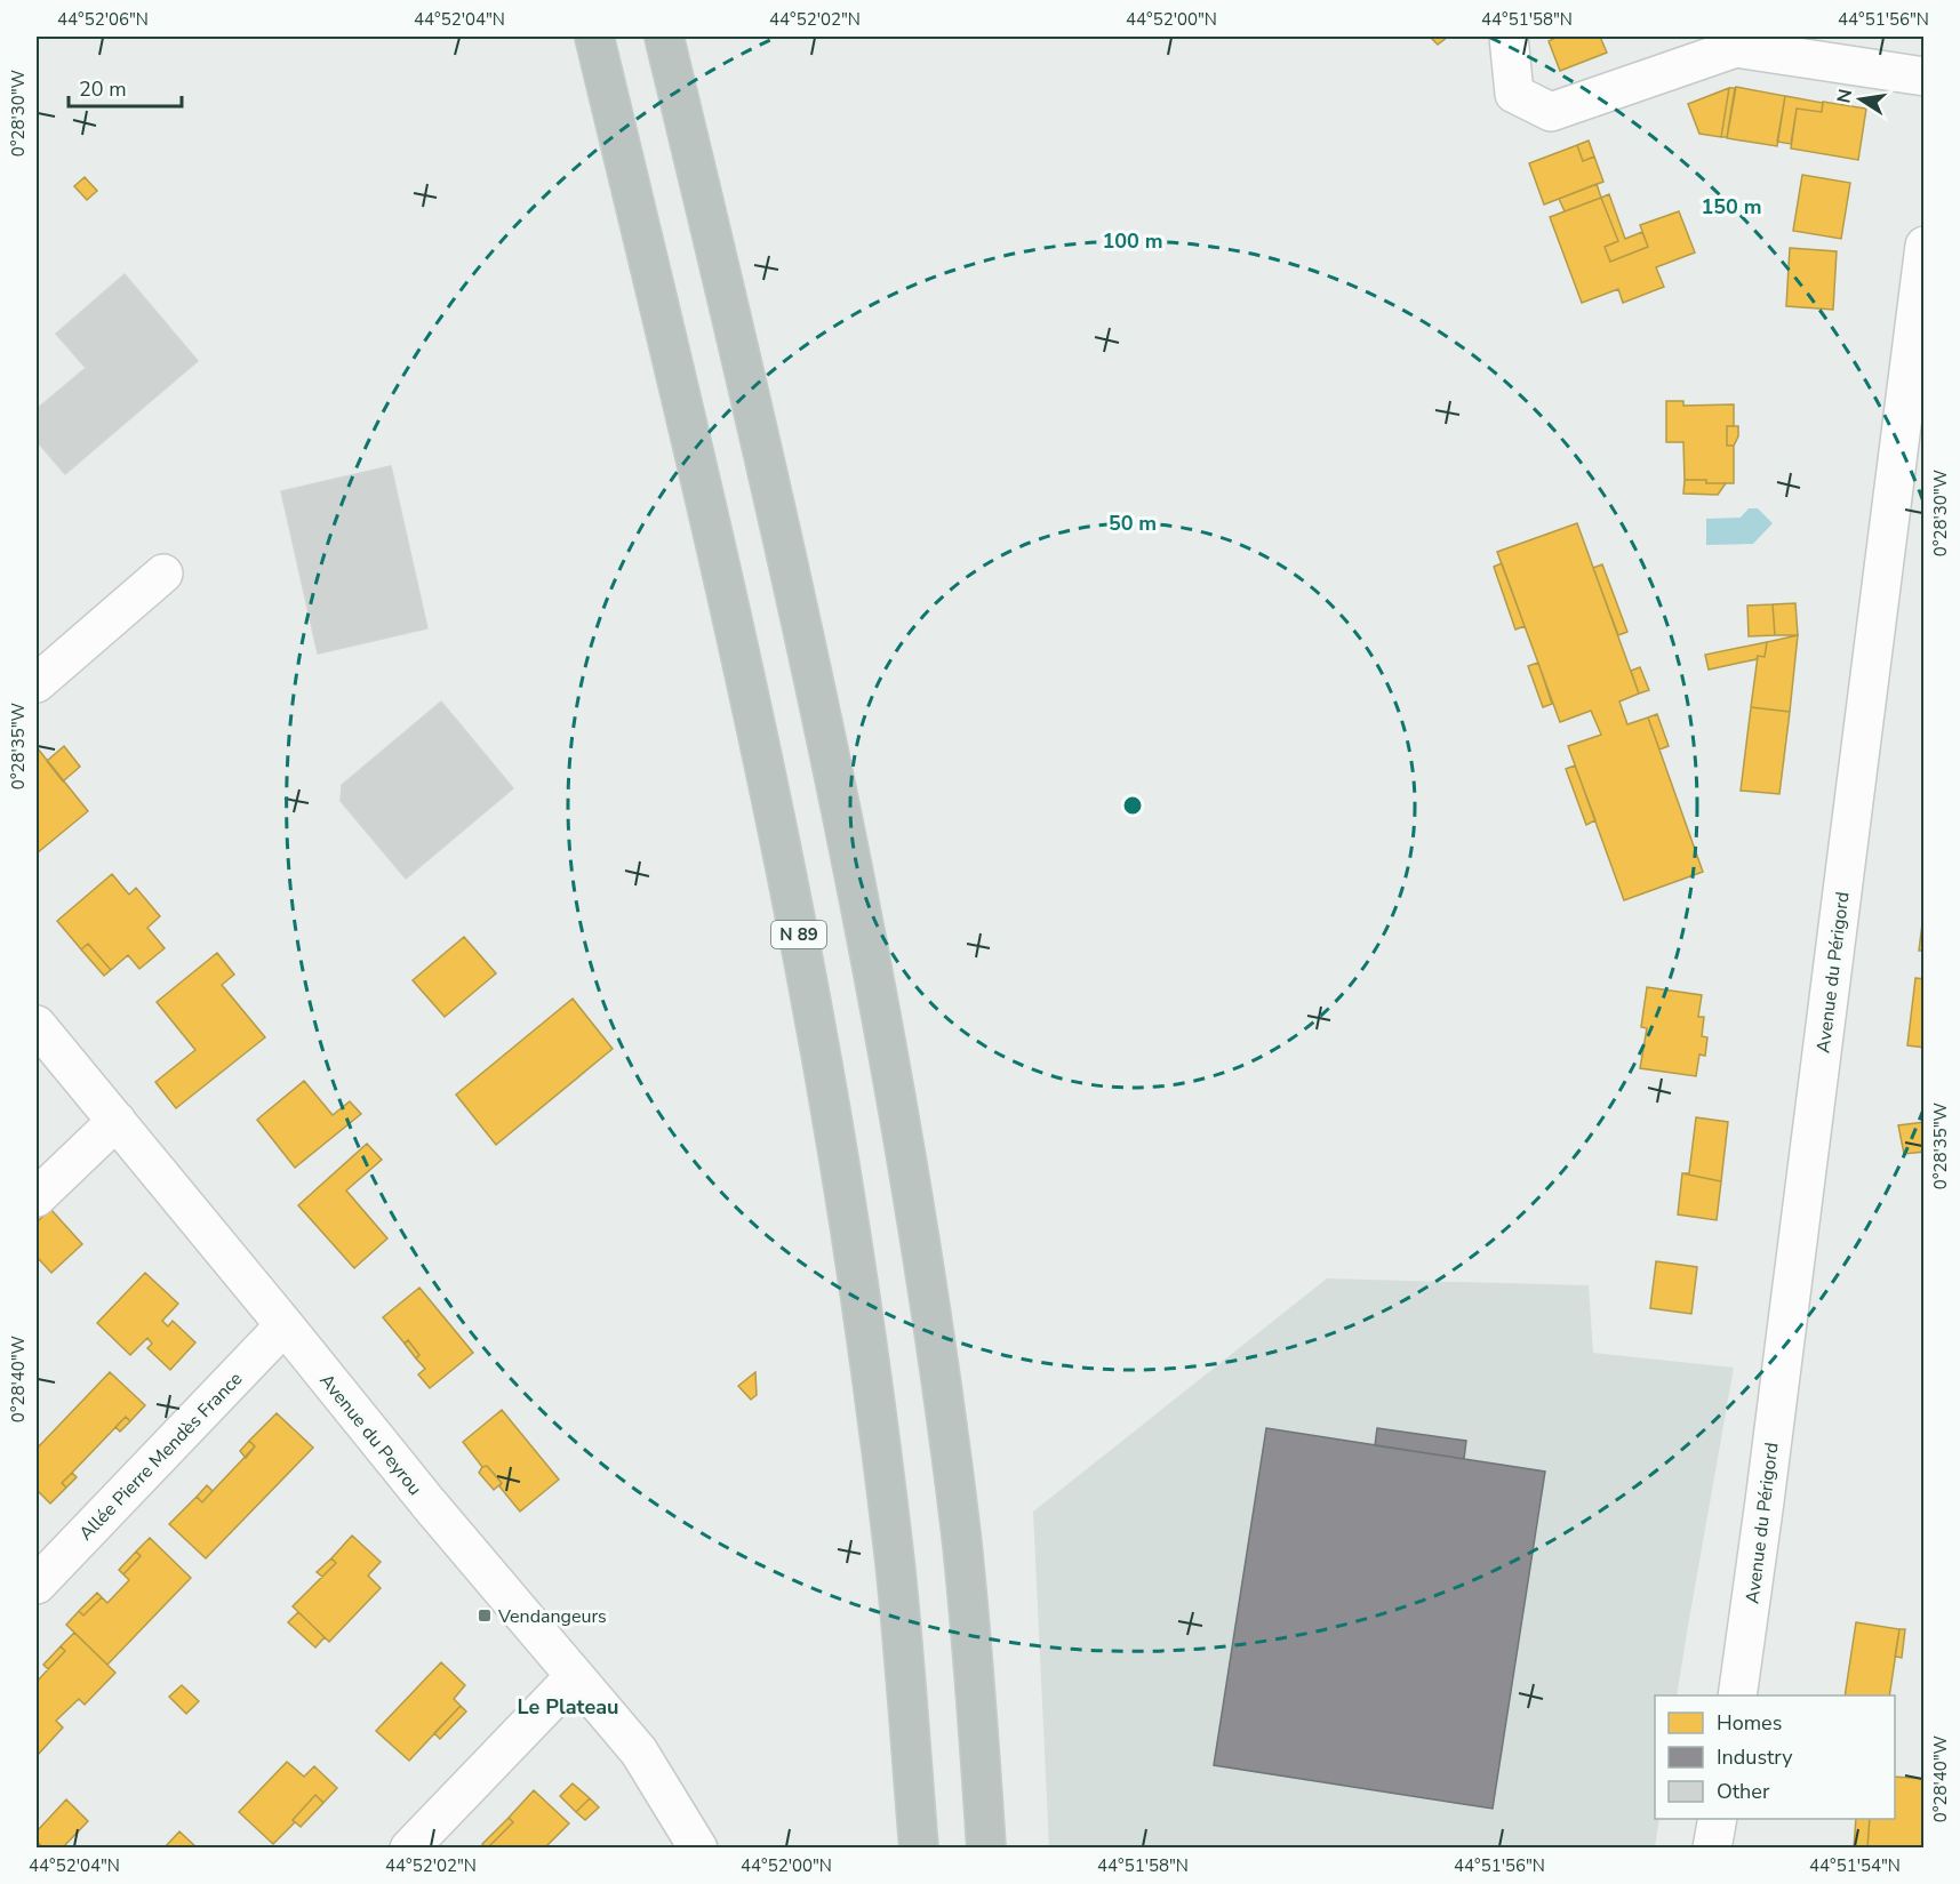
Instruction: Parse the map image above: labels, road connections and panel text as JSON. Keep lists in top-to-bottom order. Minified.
{"streets":{"highway":["N 89"],"street":["Avenue du Périgord","Avenue du Peyrou","Allée Pierre Mendès France"]},"crossings":[["Avenue du Peyrou","Allée Pierre Mendès France"]],"districts":["Le Plateau"],"places":{"transit":["Vendangeurs"]},"legend":["Homes","Industry","Other"],"scale_bar":"20 m","north":"left","coordinates":["44°52'06\"N","44°52'04\"N","44°52'02\"N","44°52'00\"N","44°51'58\"N","44°51'56\"N","0°28'30\"W","0°28'35\"W","0°28'40\"W","44°51'54\"N"],"rings":["150 m","100 m","50 m"]}
